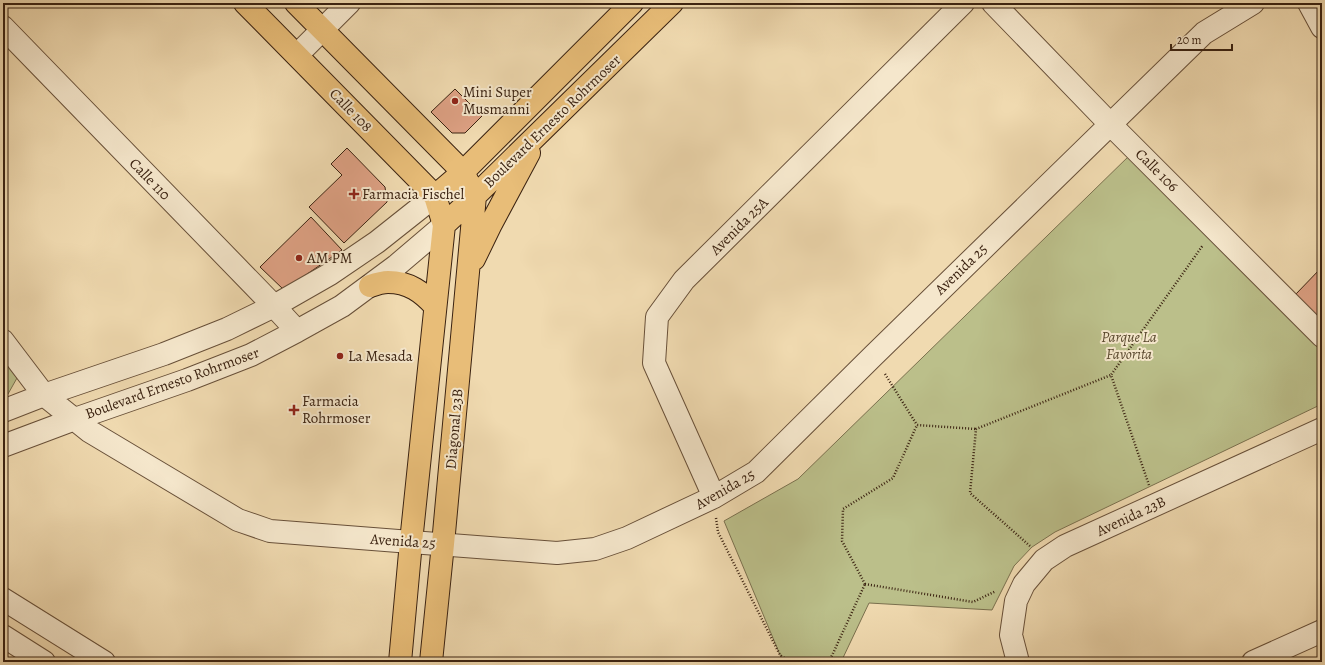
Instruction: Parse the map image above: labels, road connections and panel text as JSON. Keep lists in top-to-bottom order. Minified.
{"streets":{"main road":["Calle 108","Boulevard Ernesto Rohrmoser","Diagonal 23B"],"street":["Calle 106","Calle 110","Avenida 25A","Avenida 25","Avenida 23B"]},"crossings":[["Calle 108","Boulevard Ernesto Rohrmoser"],["Calle 108","Diagonal 23B"],["Boulevard Ernesto Rohrmoser","Calle 110"],["Boulevard Ernesto Rohrmoser","Avenida 25"],["Boulevard Ernesto Rohrmoser","Diagonal 23B"],["Calle 106","Avenida 25"],["Avenida 25A","Avenida 25"],["Avenida 25","Diagonal 23B"]],"parks":["Parque La Favorita"],"places":{"other":["Mini Super Musmanni","AM PM","La Mesada"],"health":["Farmacia Fischel","Farmacia Rohrmoser"]},"scale_bar":"20 m"}
